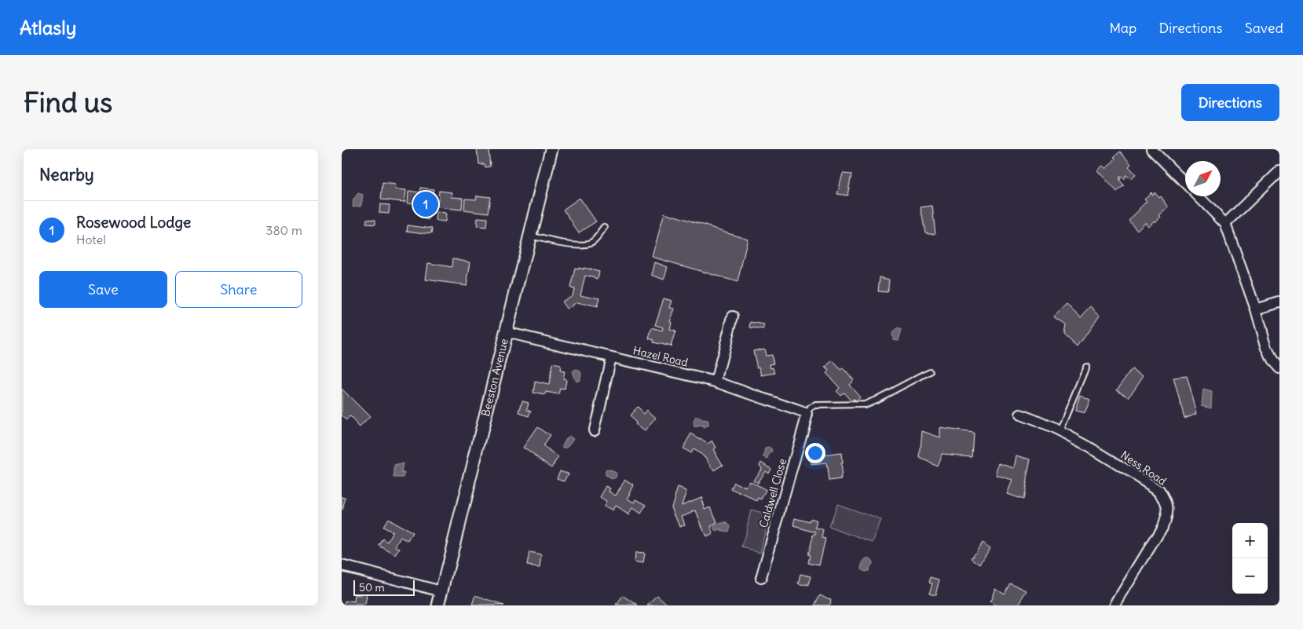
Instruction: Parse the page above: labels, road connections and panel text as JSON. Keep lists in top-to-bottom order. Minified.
{"streets":{"street":["Hazel Road","Beeston Avenue","Ness Road","Caldwell Close"]},"crossings":[["Hazel Road","Beeston Avenue"],["Hazel Road","Caldwell Close"]],"scale_bar":"50 m","north":"top right","page":{"header":"Atlasly","nav":["Map","Directions","Saved"],"buttons":["Directions",["Save","Share"]],"title":"Find us","heading":"Nearby","pins":"1","list":[{"mark":"1","name":"Rosewood Lodge","note":"Hotel","value":"380 m"}],"map_buttons":["+","−"],"scale":"50 m"}}
